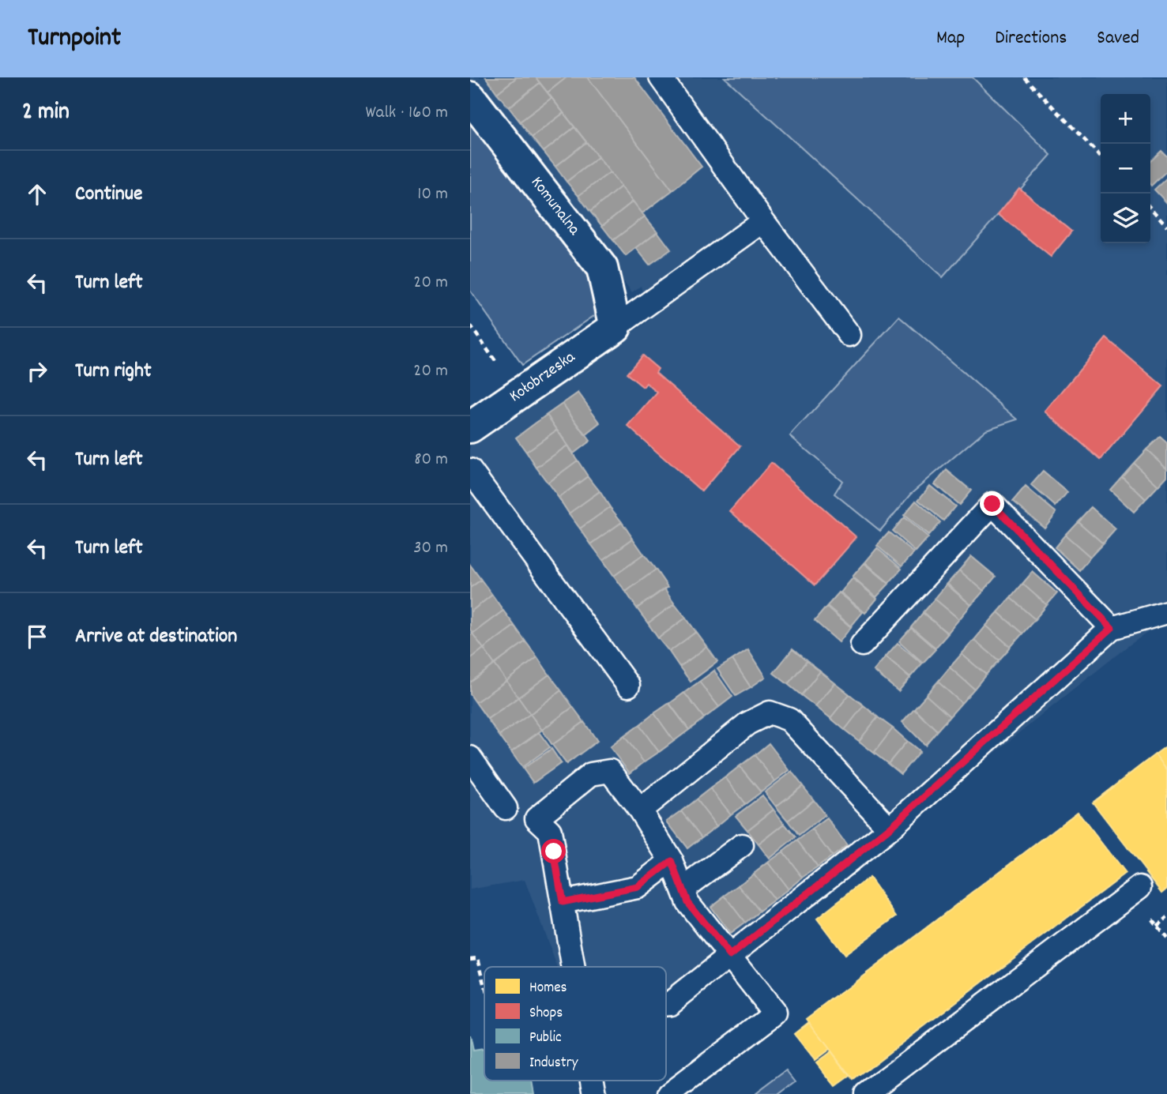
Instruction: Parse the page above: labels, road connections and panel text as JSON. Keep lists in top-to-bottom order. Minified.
{"streets":{"street":["Komunalna","Kołobrzeska"]},"crossings":[["Komunalna","Kołobrzeska"]],"legend":["Homes","Shops","Public","Industry"],"page":{"header":"Turnpoint","nav":["Map","Directions","Saved"],"heading":["2 min","Walk · 160 m"],"map_buttons":["+","−"],"list":[["Continue","10 m"],["Turn left","20 m"],["Turn right","20 m"],["Turn left","80 m"],["Turn left","30 m"],"Arrive at destination"]}}
